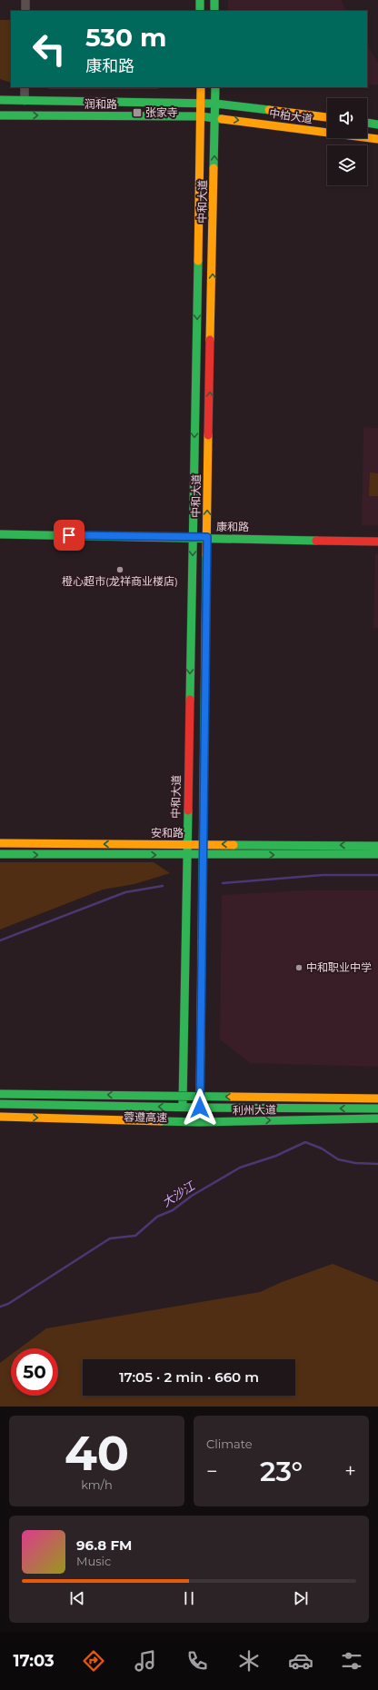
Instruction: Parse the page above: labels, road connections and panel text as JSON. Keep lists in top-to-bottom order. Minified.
{"streets":{"main road":["润和路","中柏大道","中和大道","康和路","安和路","利州大道","蓉遵高速"]},"crossings":[["润和路","中柏大道"],["润和路","中和大道"],["中柏大道","中和大道"],["中和大道","康和路"],["中和大道","安和路"],["中和大道","利州大道"]],"water":["大沙江"],"places":{"transit":["张家寺"],"other":["橙心超市(龙祥商业楼店)","中和职业中学"]},"page":{"turn":["530 m","康和路"],"limit":"50","trip":"17:05 · 2 min · 660 m","tile":[["40","km/h"],"Climate"],"heat":["−","23°","+"],"song":["96.8 FM","Music"],"tabs":"17:03"}}
